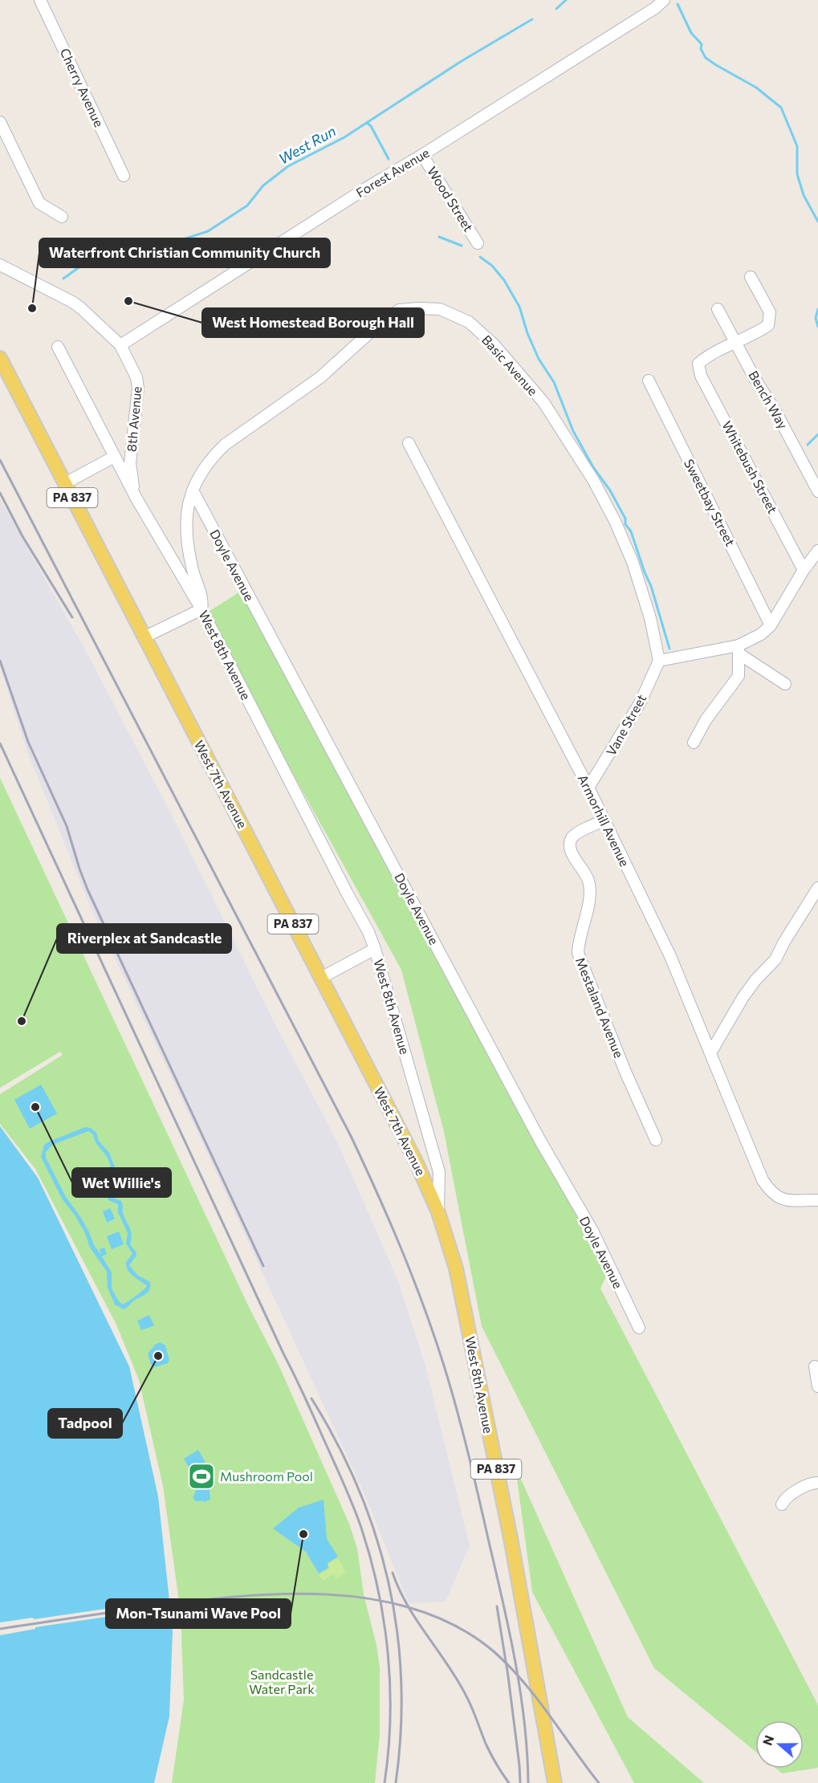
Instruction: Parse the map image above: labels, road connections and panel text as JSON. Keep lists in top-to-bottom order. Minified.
{"streets":{"main road":["PA 837","West 8th Avenue","West 7th Avenue"],"street":["Cherry Avenue","Forest Avenue","Wood Street","Basic Avenue","Bench Way","8th Avenue","Whitebush Street","Sweetbay Street","Doyle Avenue","Vane Street","Armorhill Avenue","Mestaland Avenue"]},"crossings":[["Forest Avenue","Wood Street"],["Forest Avenue","8th Avenue"],["Basic Avenue","Doyle Avenue"],["Basic Avenue","West 8th Avenue"],["Basic Avenue","Vane Street"],["Bench Way","Whitebush Street"],["8th Avenue","West 8th Avenue"],["PA 837","West 8th Avenue"],["West 8th Avenue","West 7th Avenue"],["Vane Street","Armorhill Avenue"],["Armorhill Avenue","Mestaland Avenue"]],"water":["West Run"],"parks":["Sandcastle Water Park"],"places":{"other":["West Homestead Borough Hall","Waterfront Christian Community Church","Riverplex at Sandcastle","Wet Willie's","Tadpool","Mon-Tsunami Wave Pool"],"sports":["Mushroom Pool"]},"north":"left"}
